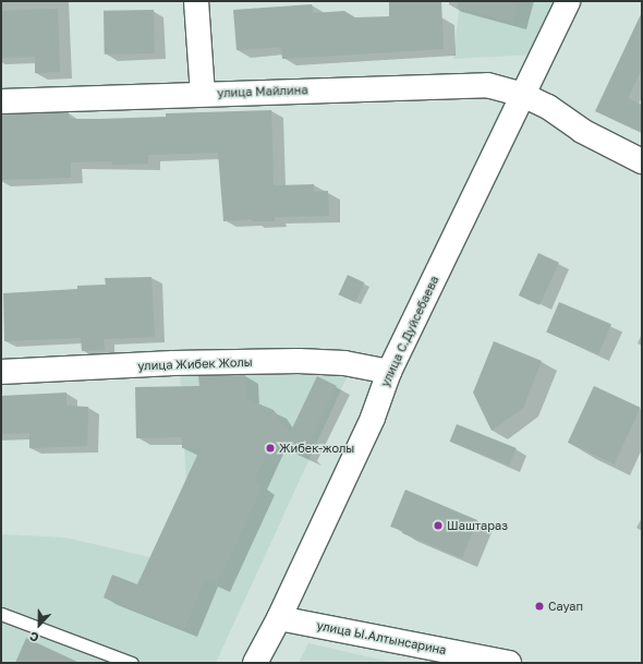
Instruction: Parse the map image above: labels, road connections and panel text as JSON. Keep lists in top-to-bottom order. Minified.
{"streets":{"street":["улица Майлина","улица С.Дуйсебаева","улица Жибек Жолы","улица Ы.Алтынсарина"]},"crossings":[["улица Майлина","улица С.Дуйсебаева"],["улица С.Дуйсебаева","улица Жибек Жолы"],["улица С.Дуйсебаева","улица Ы.Алтынсарина"]],"places":["Жибек-жолы","Шаштараз","Сауап"],"north":"bottom"}
